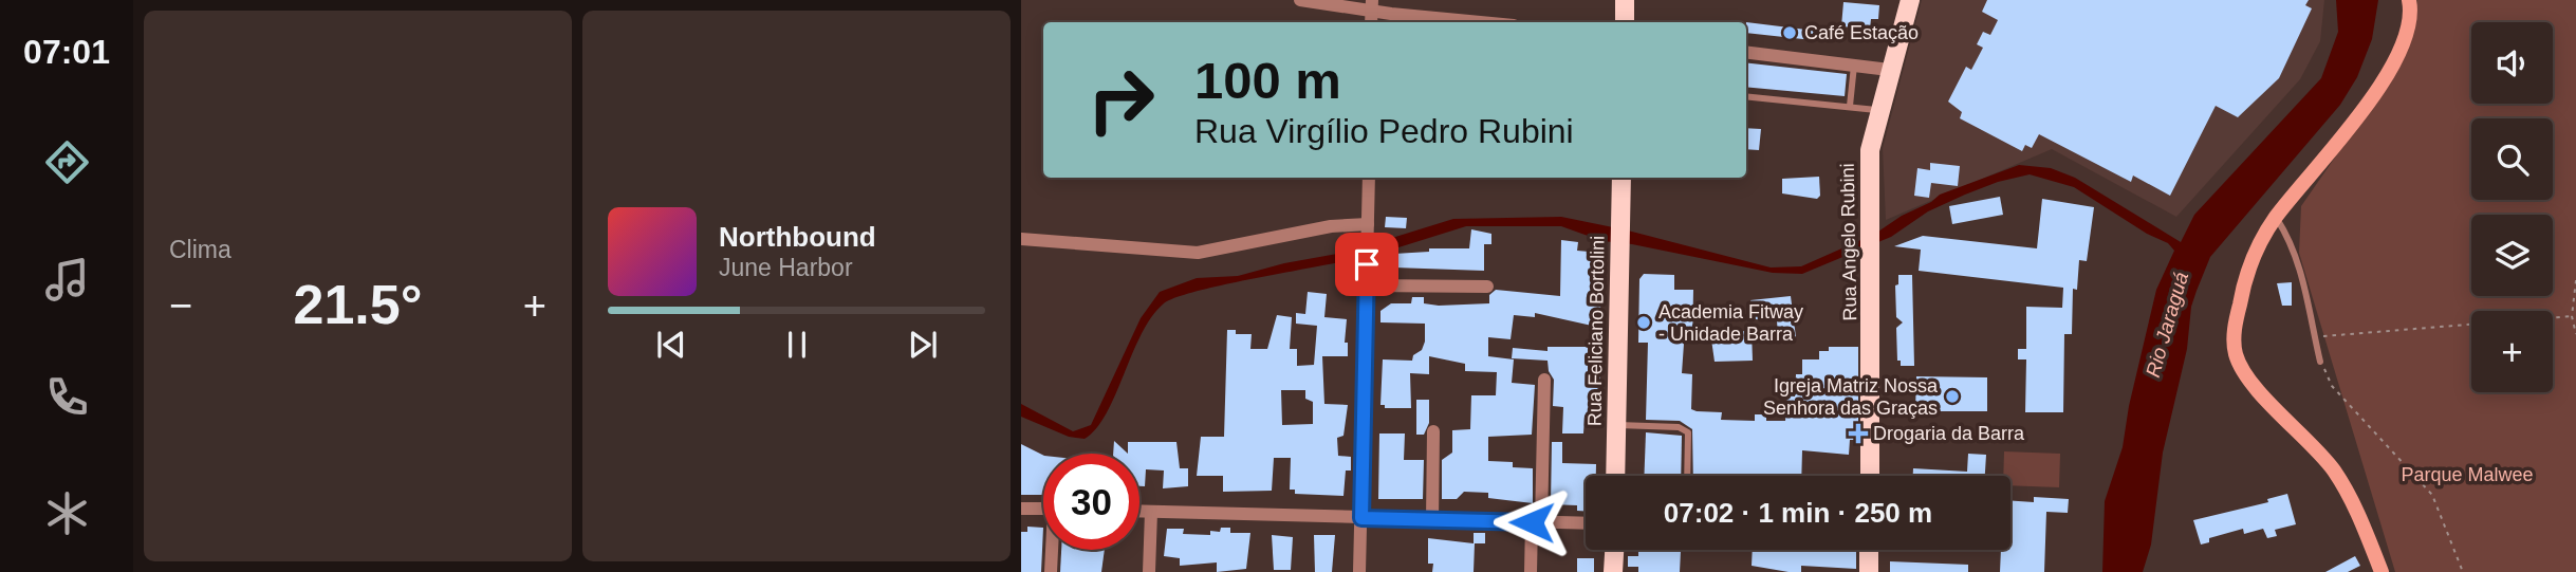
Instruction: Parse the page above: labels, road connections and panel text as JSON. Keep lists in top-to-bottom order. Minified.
{"streets":{"main road":["Rua Angelo Rubini","Rua Feliciano Bortolini"]},"water":["Rio Jaraguá"],"parks":["Parque Malwee"],"places":{"other":["Café Estação","Academia Fitway - Unidade Barra","Igreja Matriz Nossa Senhora das Graças"],"health":["Drogaria da Barra"]},"page":{"tabs":"07:01","tile":"Clima","map_buttons":"+","turn":["100 m","Rua Virgílio Pedro Rubini"],"song":["Northbound","June Harbor"],"heat":["−","21.5°","+"],"limit":"30","trip":"07:02 · 1 min · 250 m"}}
